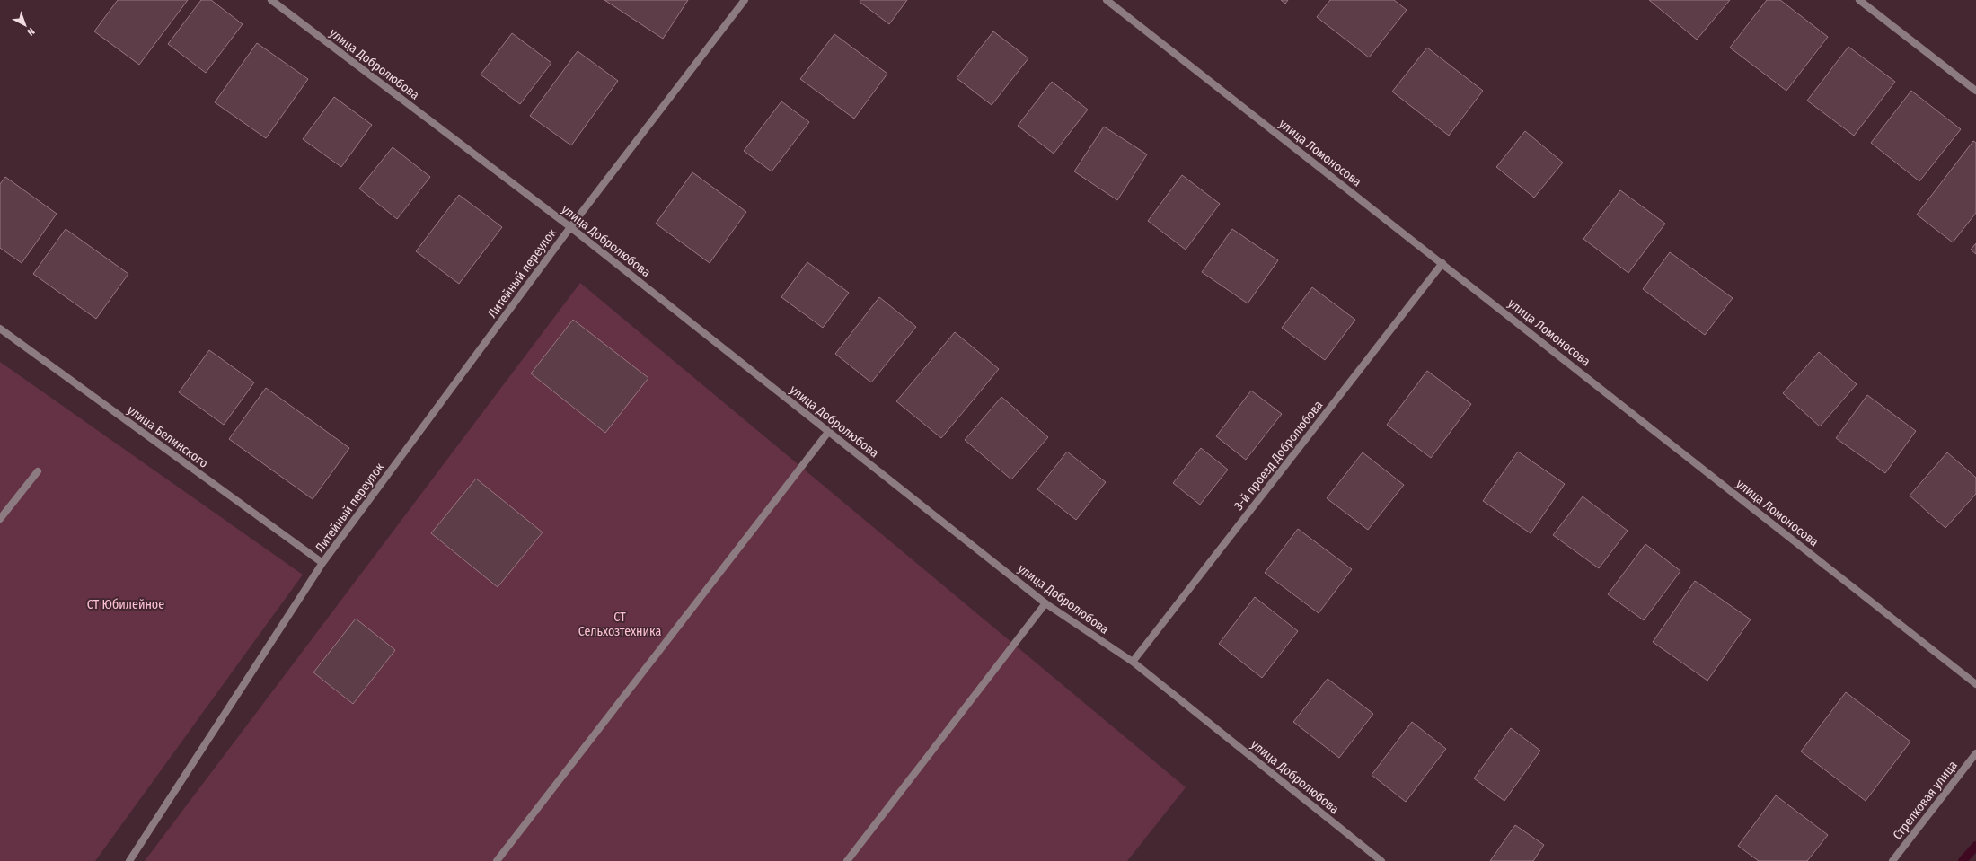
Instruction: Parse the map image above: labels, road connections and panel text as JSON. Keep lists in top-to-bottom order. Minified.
{"streets":{"street":["улица Добролюбова","улица Ломоносова","Литейный переулок","улица Белинского","3-й проезд Добролюбова","Стрелковая улица"]},"crossings":[["улица Добролюбова","Литейный переулок"],["улица Добролюбова","3-й проезд Добролюбова"],["улица Ломоносова","3-й проезд Добролюбова"],["Литейный переулок","улица Белинского"]],"parks":["СТ Юбилейное","СТ Сельхозтехника"],"north":"bottom right"}
